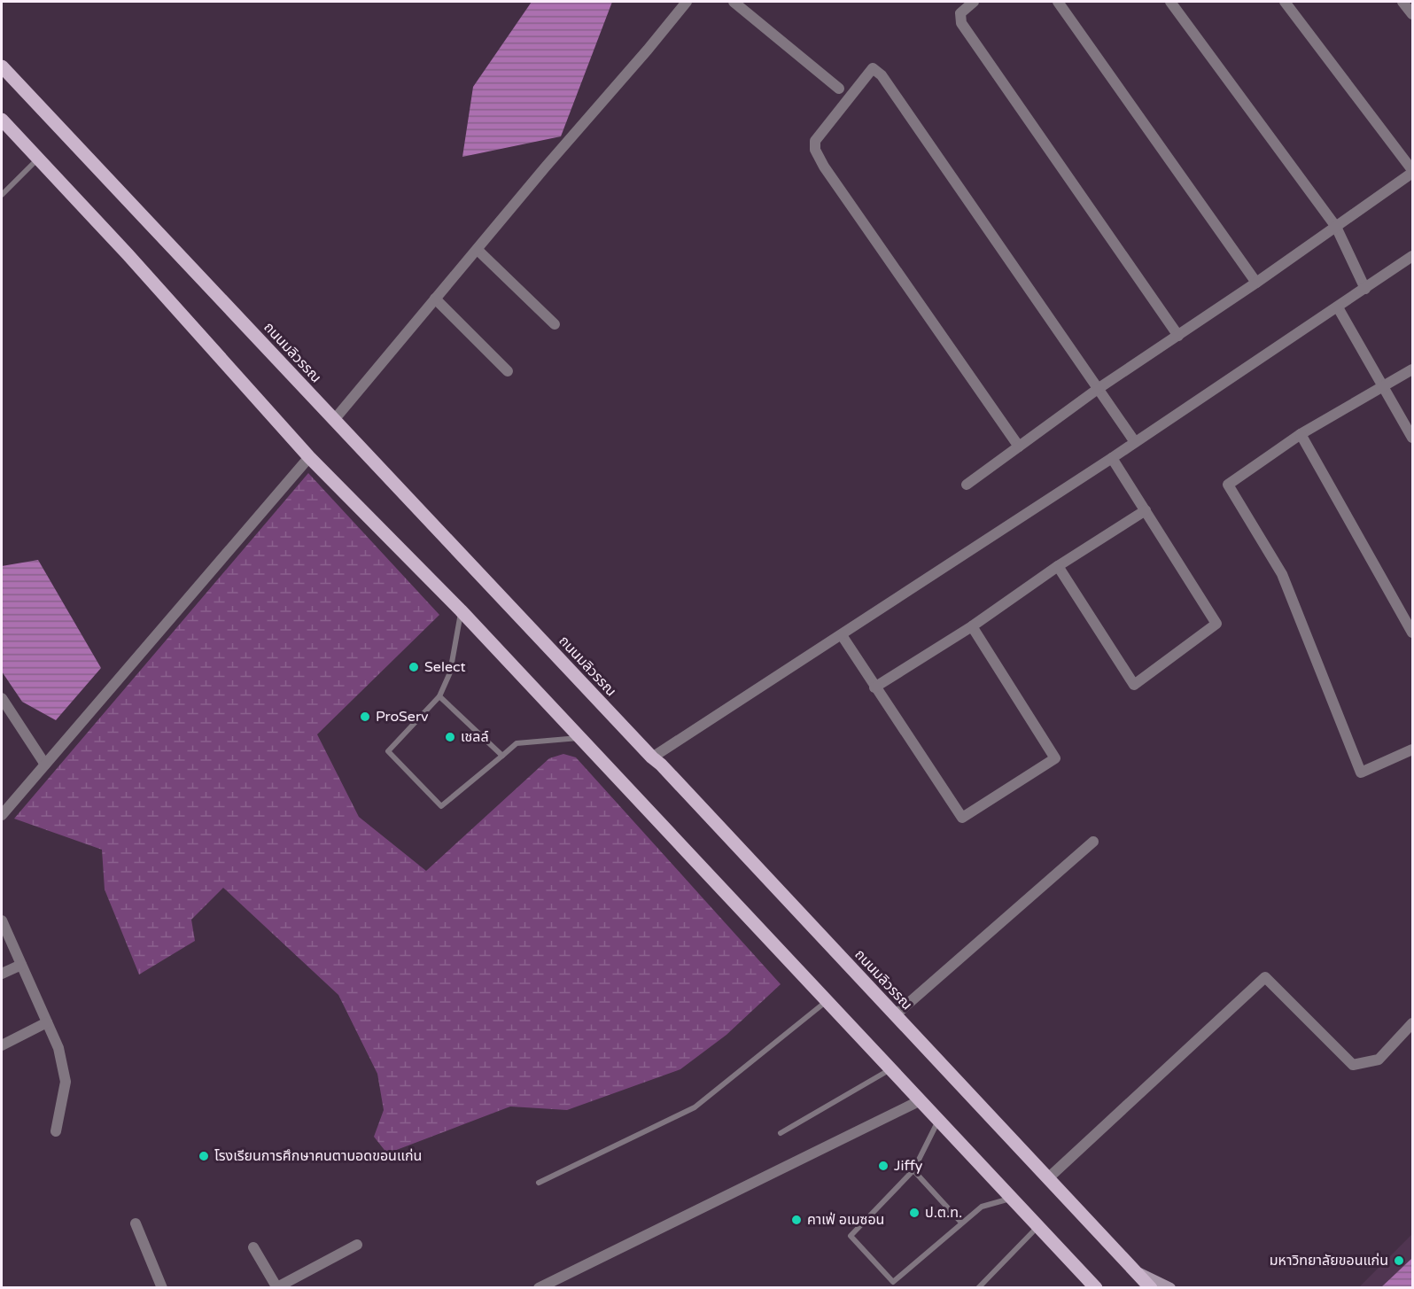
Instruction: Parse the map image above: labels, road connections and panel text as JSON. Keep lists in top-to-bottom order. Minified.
{"streets":{"main road":["ถนนมลิวรรณ"]},"places":["Select","ProServ","เชลล์","โรงเรียนการศึกษาคนตาบอดขอนแก่น","Jiffy","ป.ต.ท.","คาเฟ่ อเมซอน","มหาวิทยาลัยขอนแก่น"]}
